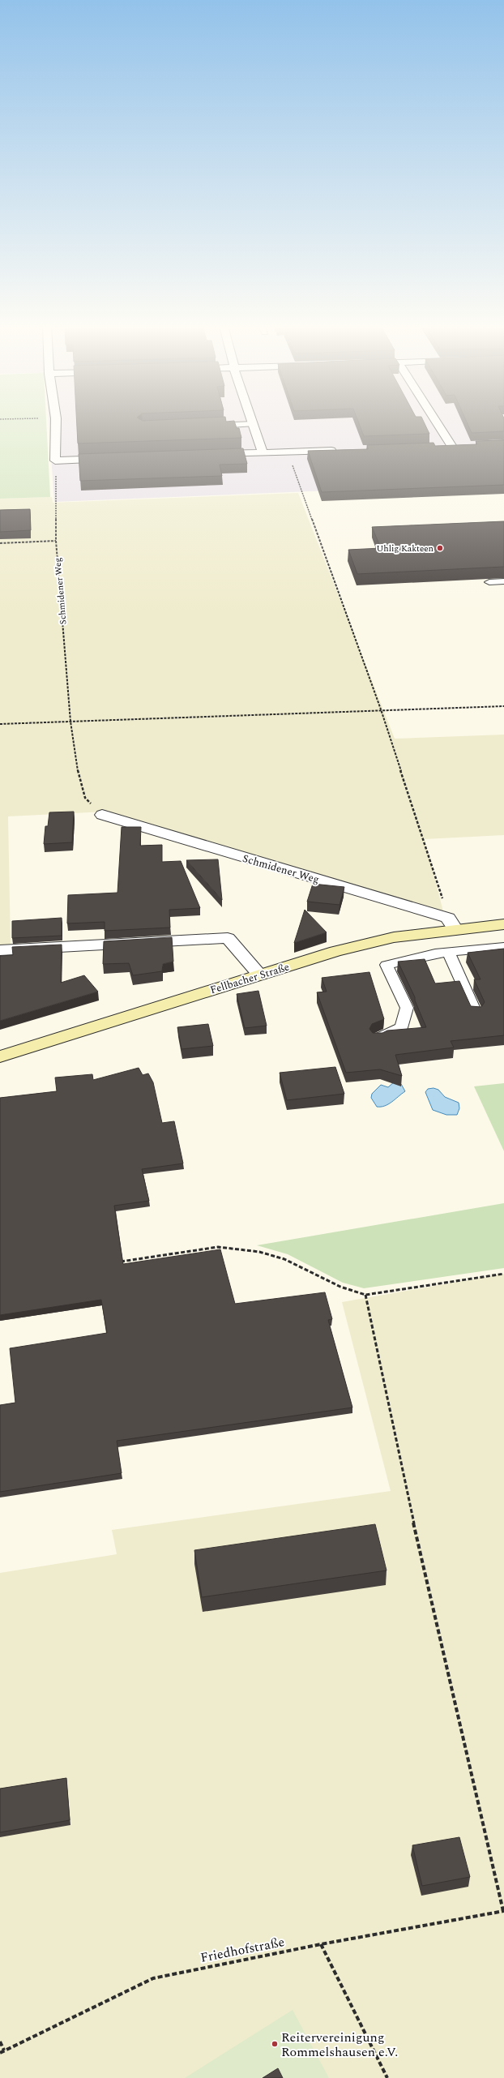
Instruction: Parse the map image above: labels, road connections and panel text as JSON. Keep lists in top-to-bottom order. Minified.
{"streets":{"main road":["Fellbacher Straße"],"street":["Schmidener Weg"],"path":["Friedhofstraße"]},"crossings":[["Schmidener Weg","Fellbacher Straße"]],"places":["Uhlig Kakteen","Reitervereinigung Rommelshausen e.V."]}
